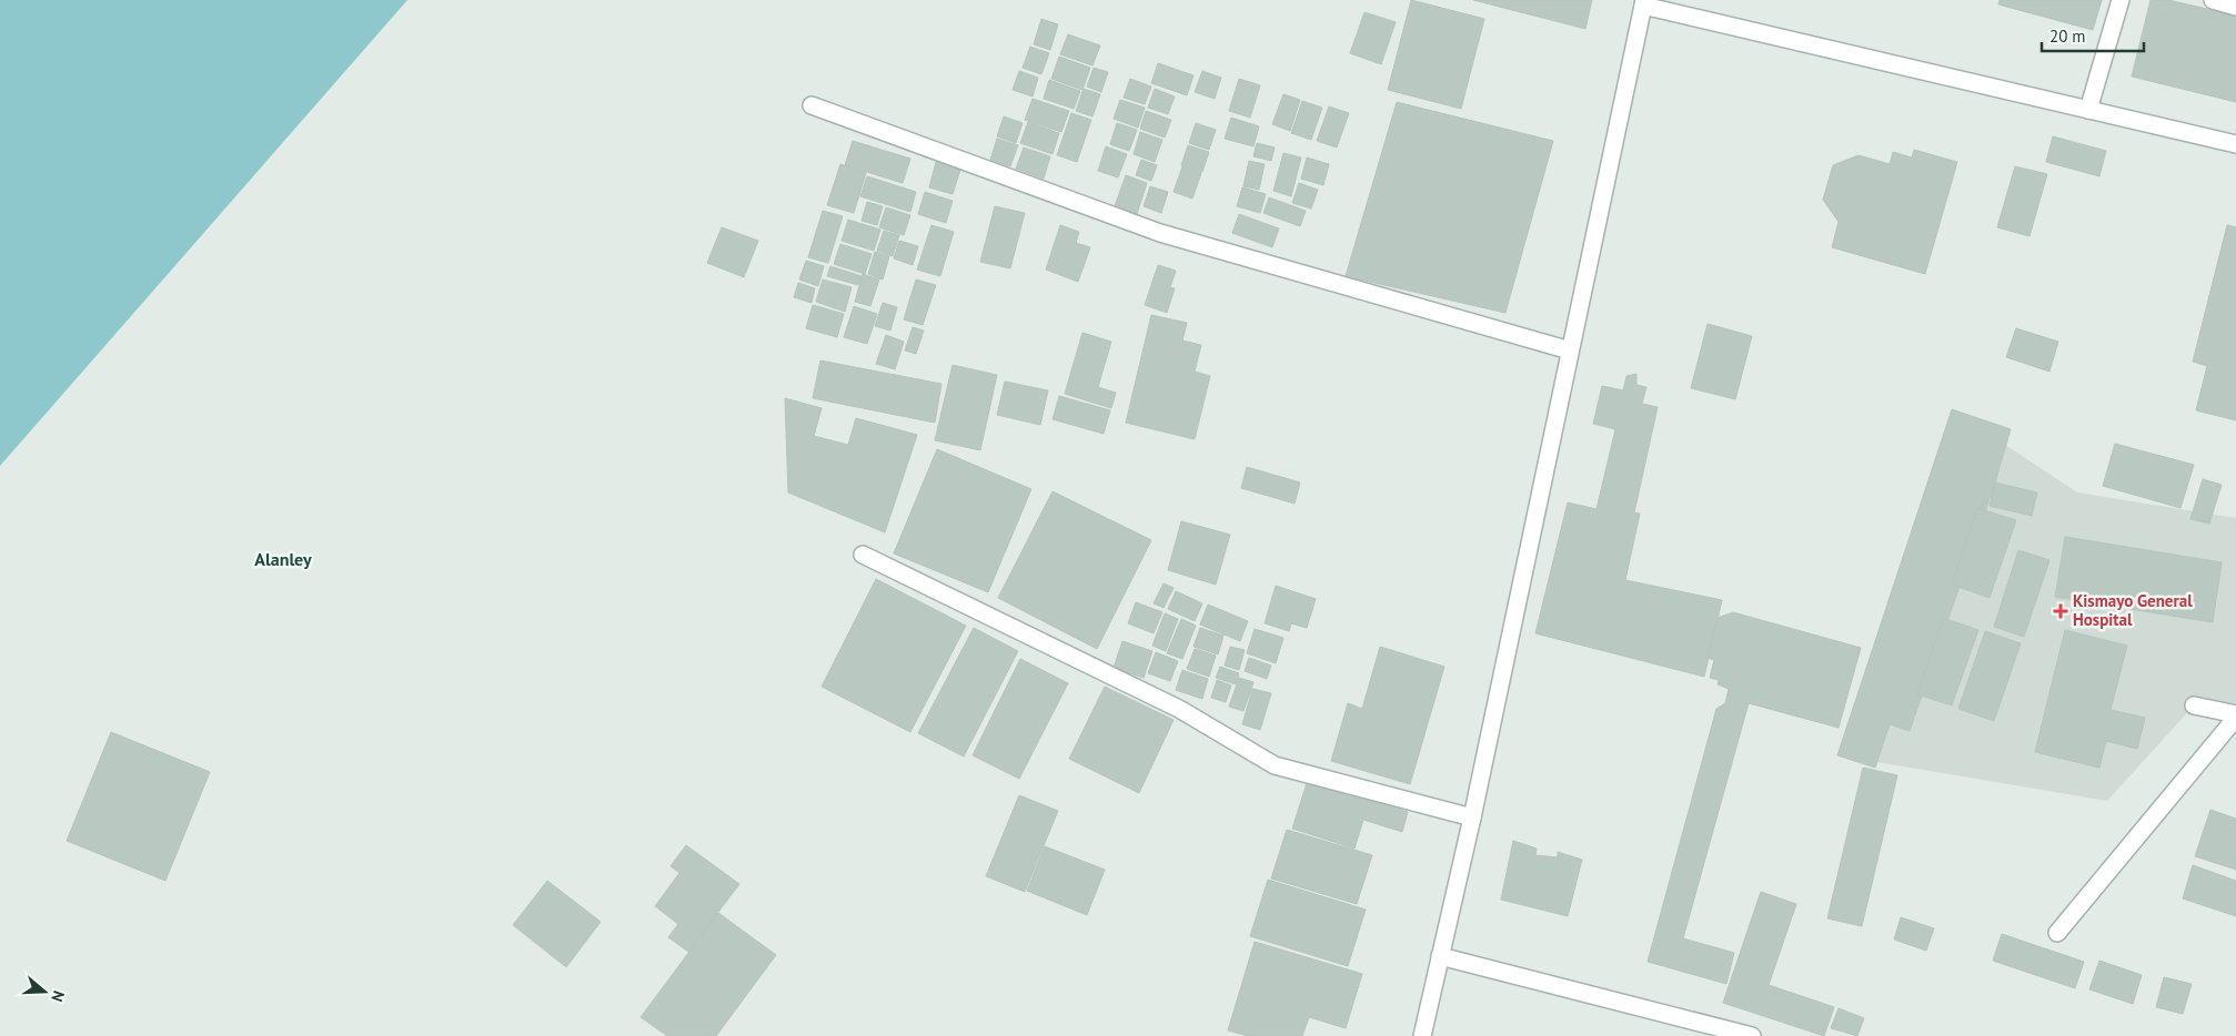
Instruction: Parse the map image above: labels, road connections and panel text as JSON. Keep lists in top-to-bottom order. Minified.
{"districts":["Alanley"],"places":{"health":["Kismayo General Hospital"]},"scale_bar":"20 m","north":"right"}
